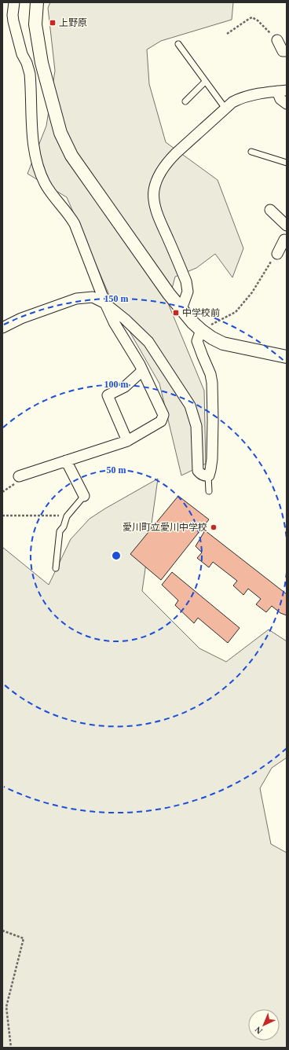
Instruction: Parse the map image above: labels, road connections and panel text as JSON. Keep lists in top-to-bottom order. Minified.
{"places":{"transit":["上野原","中学校前"],"other":["愛川町立愛川中学校"]},"north":"bottom left","rings":["150 m","100 m","50 m"]}
